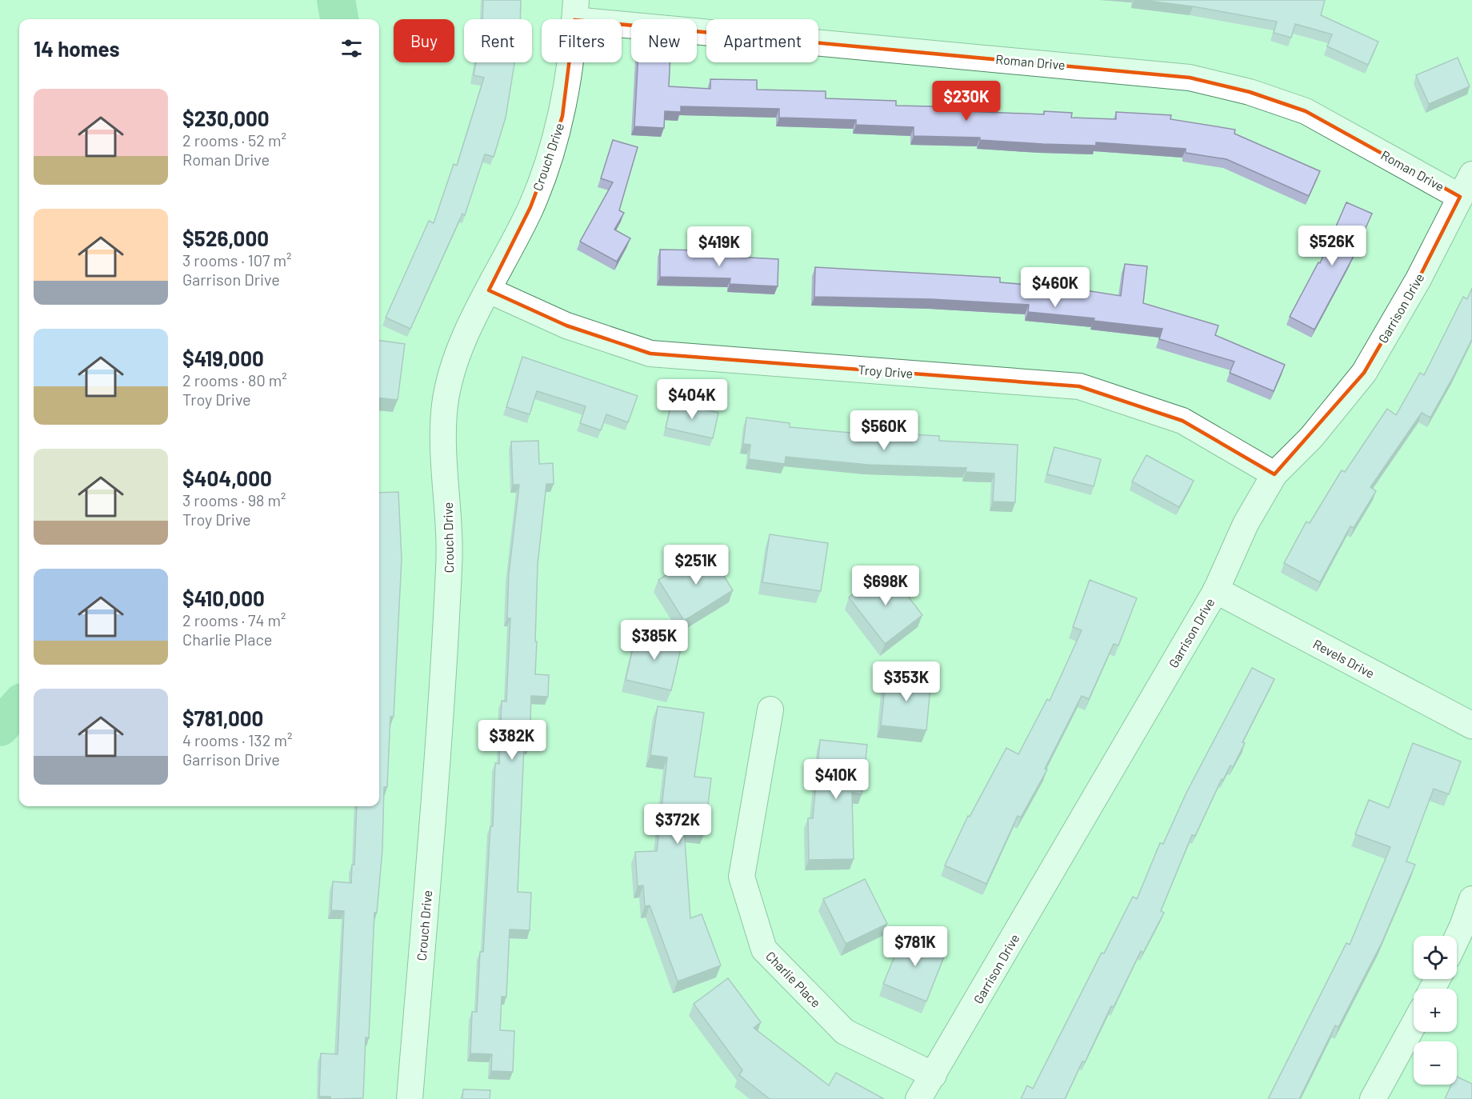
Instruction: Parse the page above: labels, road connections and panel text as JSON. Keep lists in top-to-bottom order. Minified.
{"streets":{"street":["Roman Drive","Crouch Drive","Garrison Drive","Troy Drive","Revels Drive","Charlie Place"]},"crossings":[["Roman Drive","Crouch Drive"],["Roman Drive","Garrison Drive"],["Crouch Drive","Troy Drive"],["Garrison Drive","Troy Drive"],["Garrison Drive","Revels Drive"],["Garrison Drive","Charlie Place"]],"page":{"chip":["Buy","Rent","Filters","New","Apartment"],"heading":"14 homes","list":[{"name":"$230,000","note":"2 rooms · 52 m² · Roman Drive"},{"name":"$526,000","note":"3 rooms · 107 m² · Garrison Drive"},{"name":"$419,000","note":"2 rooms · 80 m² · Troy Drive"},{"name":"$404,000","note":"3 rooms · 98 m² · Troy Drive"},{"name":"$410,000","note":"2 rooms · 74 m² · Charlie Place"},{"name":"$781,000","note":"4 rooms · 132 m² · Garrison Drive"}],"price":["$230K","$526K","$419K","$460K","$404K","$560K","$251K","$698K","$385K","$353K","$382K","$410K","$372K","$781K"],"map_buttons":["+","−"]}}
